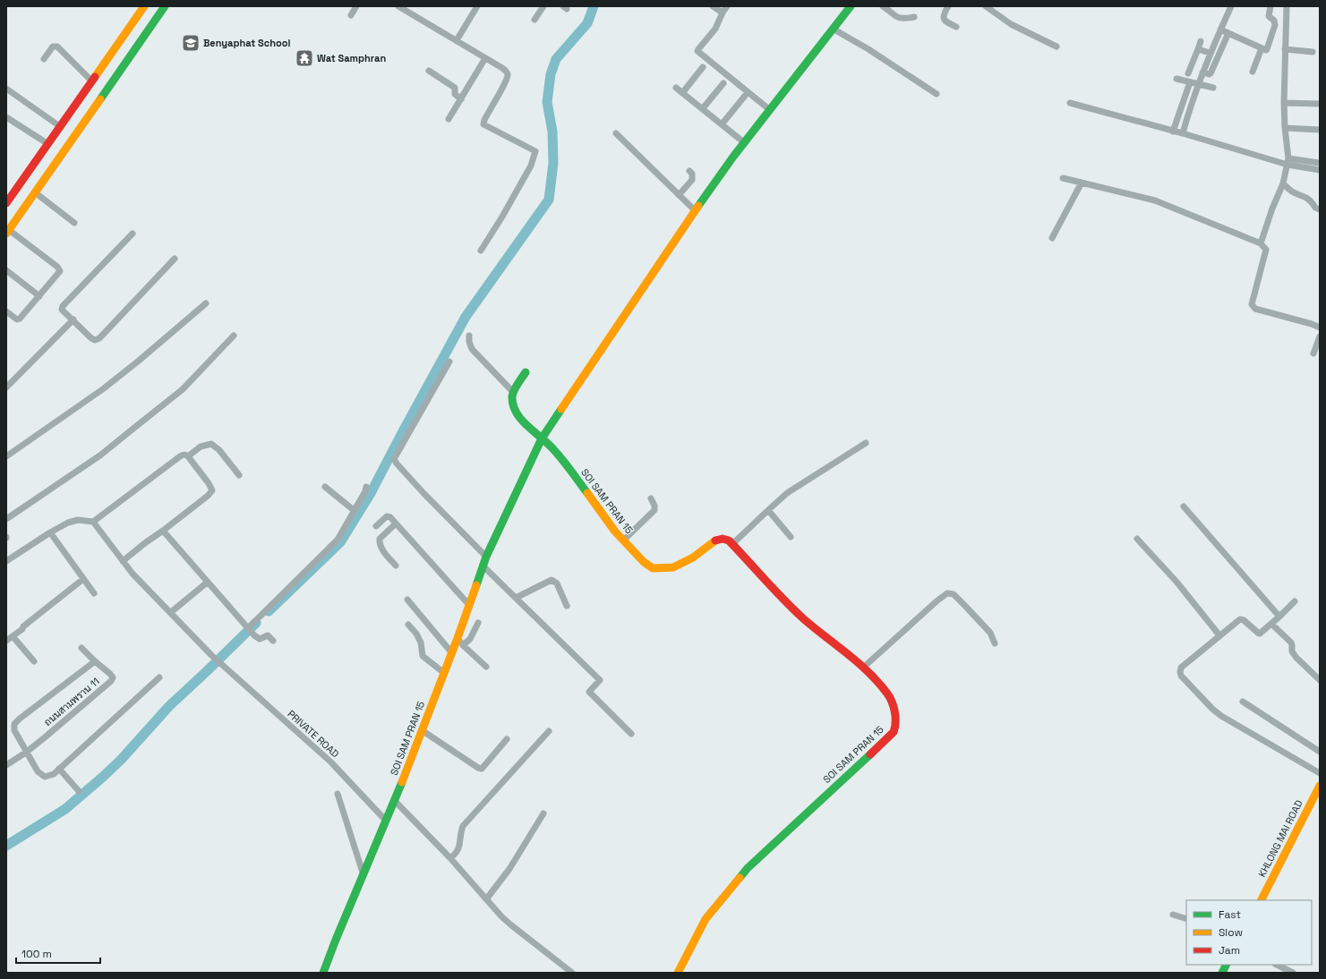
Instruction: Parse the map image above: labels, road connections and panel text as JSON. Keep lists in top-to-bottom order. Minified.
{"streets":{"street":["SOI SAM PRAN 15","ถนนสามพราน 11","PRIVATE ROAD","KHLONG MAI ROAD"]},"crossings":[["SOI SAM PRAN 15","PRIVATE ROAD"]],"places":{"school or university":["Benyaphat School"],"temple":["Wat Samphran"]},"legend":["Fast","Slow","Jam"],"scale_bar":"100 m"}
